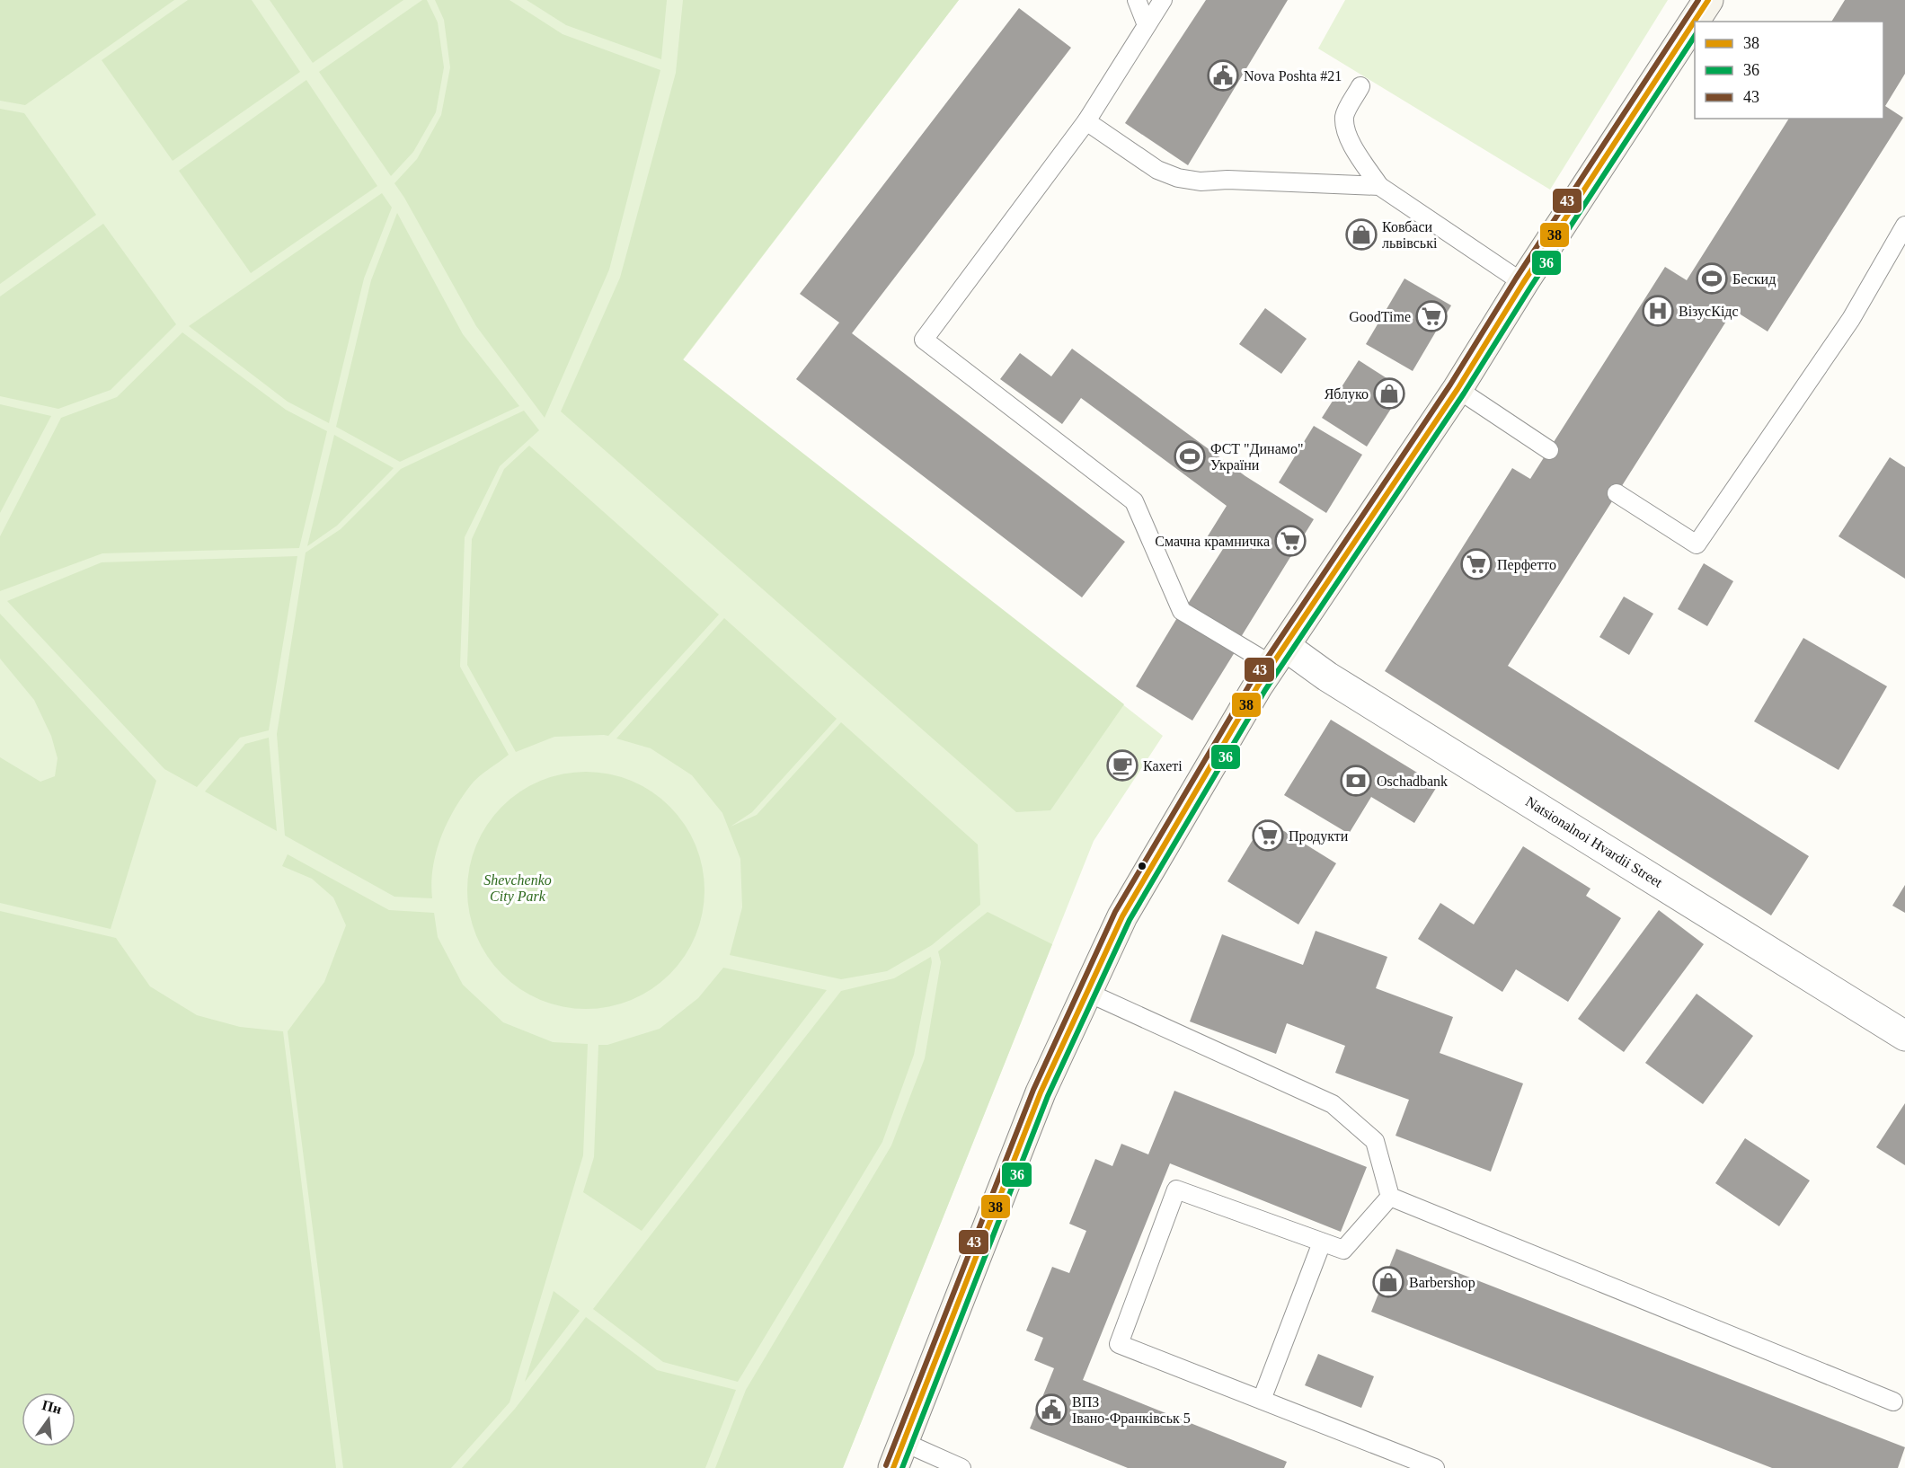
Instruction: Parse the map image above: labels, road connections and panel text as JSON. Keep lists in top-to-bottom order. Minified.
{"streets":{"street":["Natsionalnoi Hvardii Street"]},"parks":["Shevchenko City Park"],"places":{"public building":["Nova Poshta #21","ВПЗ Івано-Франківськ 5"],"shop":["Ковбаси львівські","Яблуко","Barbershop"],"sports":["Бескид","ФСТ \"Динамо\" України"],"hospital":["ВізусКідс"],"supermarket":["GoodTime","Смачна крамничка","Перфетто","Продукти"],"cafe":["Кахеті"],"bank":["Oschadbank"]},"lines":["transit line 38","transit line 43","transit line 36"],"legend":["38","36","43"],"north":"top"}
